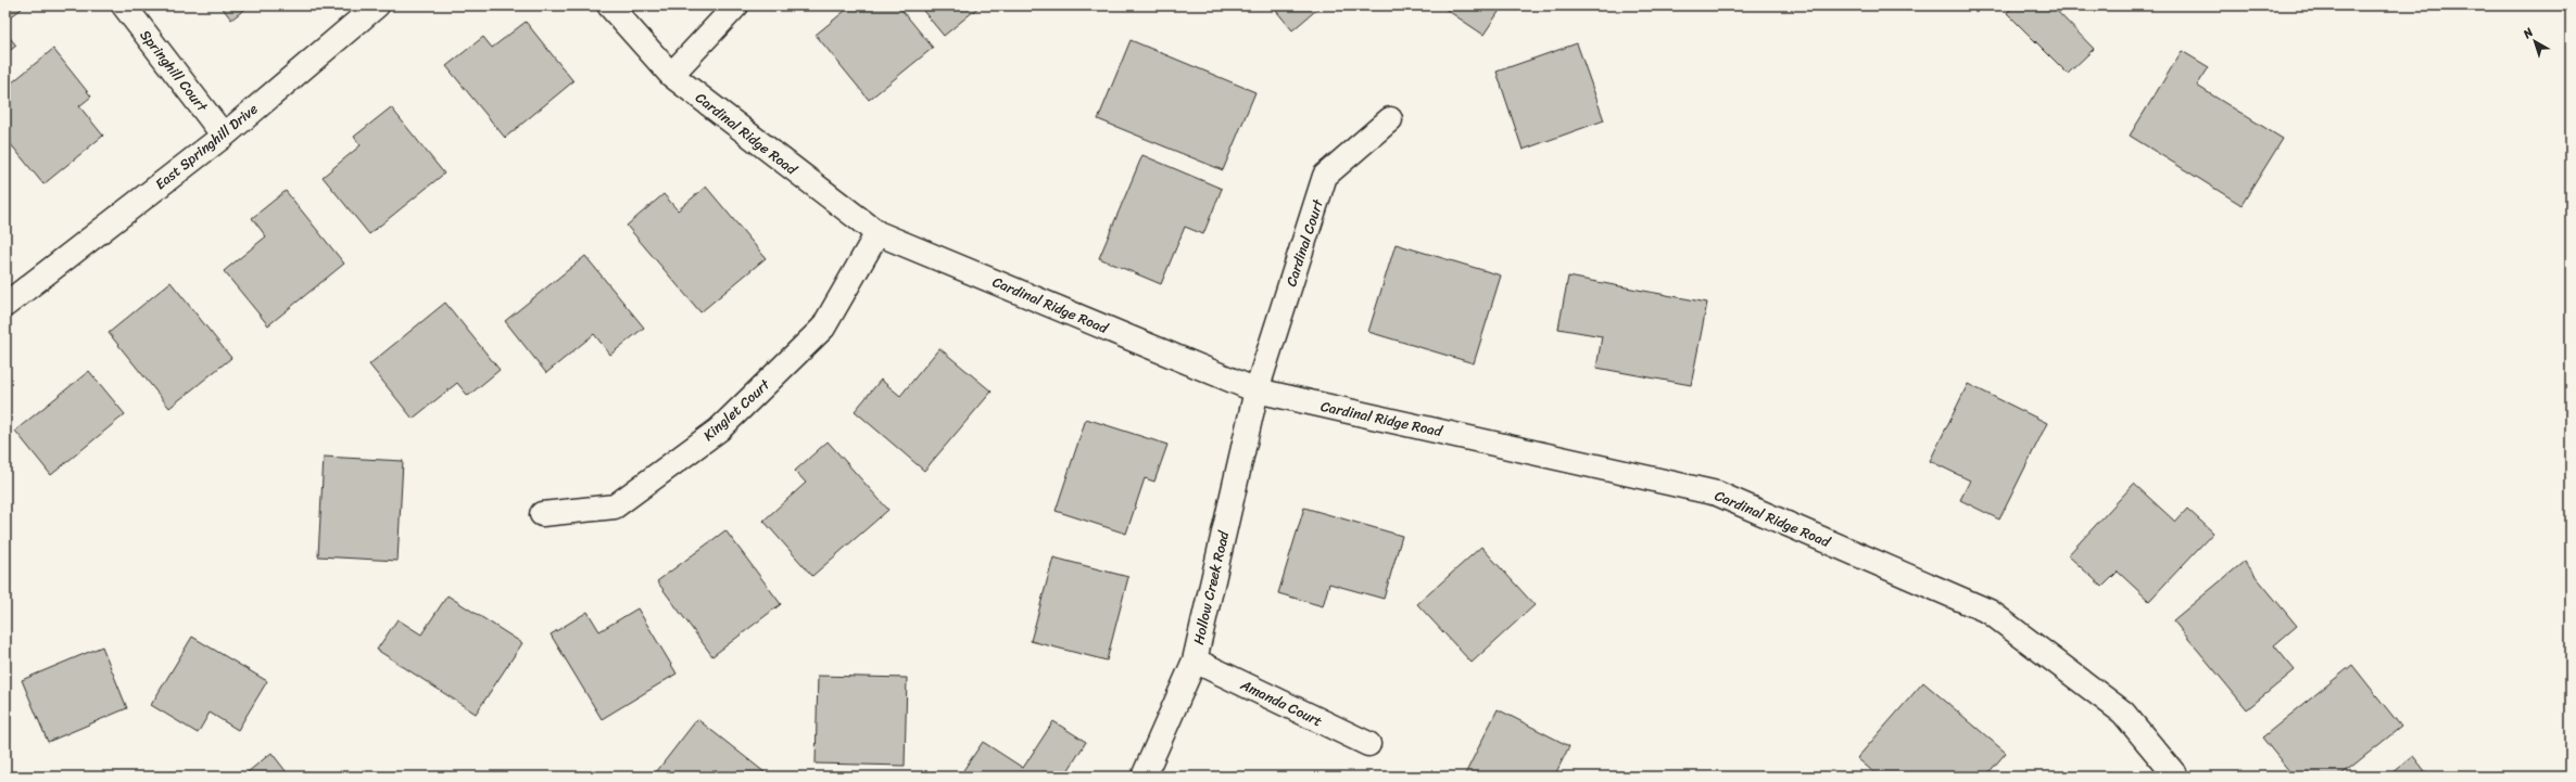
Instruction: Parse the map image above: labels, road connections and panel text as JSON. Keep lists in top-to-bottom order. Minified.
{"streets":{"street":["Springhill Court","Cardinal Ridge Road","East Springhill Drive","Cardinal Court","Kinglet Court","Hollow Creek Road","Amanda Court"]},"crossings":[["Springhill Court","East Springhill Drive"],["Cardinal Ridge Road","Cardinal Court"],["Cardinal Ridge Road","Kinglet Court"],["Cardinal Ridge Road","Hollow Creek Road"],["Cardinal Court","Hollow Creek Road"],["Hollow Creek Road","Amanda Court"]],"north":"top left"}
